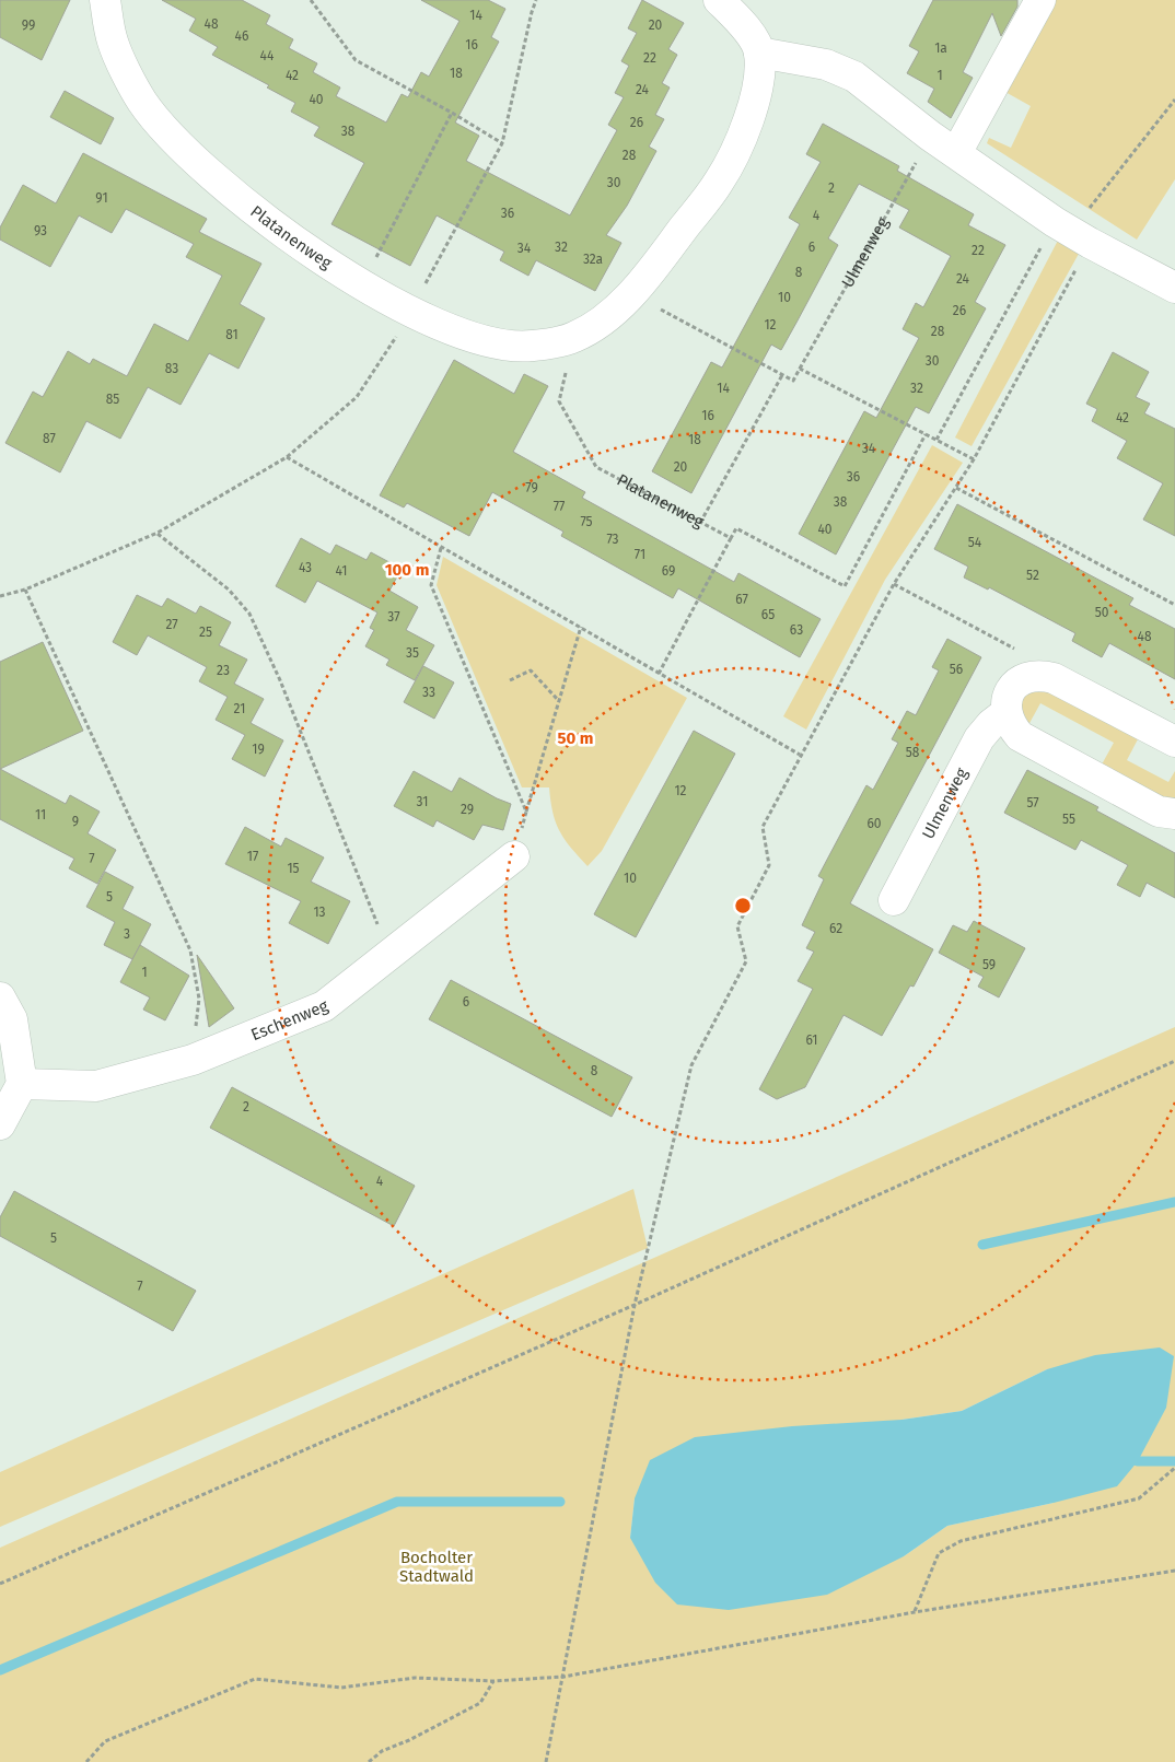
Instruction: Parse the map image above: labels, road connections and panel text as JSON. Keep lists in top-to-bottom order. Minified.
{"streets":{"street":["Platanenweg","Ulmenweg","Eschenweg"]},"parks":["Bocholter Stadtwald"],"house_numbers":["14","48","99","20","46","16","1a","44","22","18","42","1","24","40","26","38","28","30","2","91","36","4","93","32","6","34","22","32a","8","24","10","26","12","28","81","30","83","14","32","85","16","42","87","18","34","20","36","79","38","77","75","40","73","54","71","43","41","69","52","67","50","65","37","27","63","25","48","35","56","23","33","21","19","58","12","31","57","29","11","55","9","60","17","7","15","10","5","13","62","3","59","1","6","61","8","2","4","5","7"],"rings":["100 m","50 m"]}
